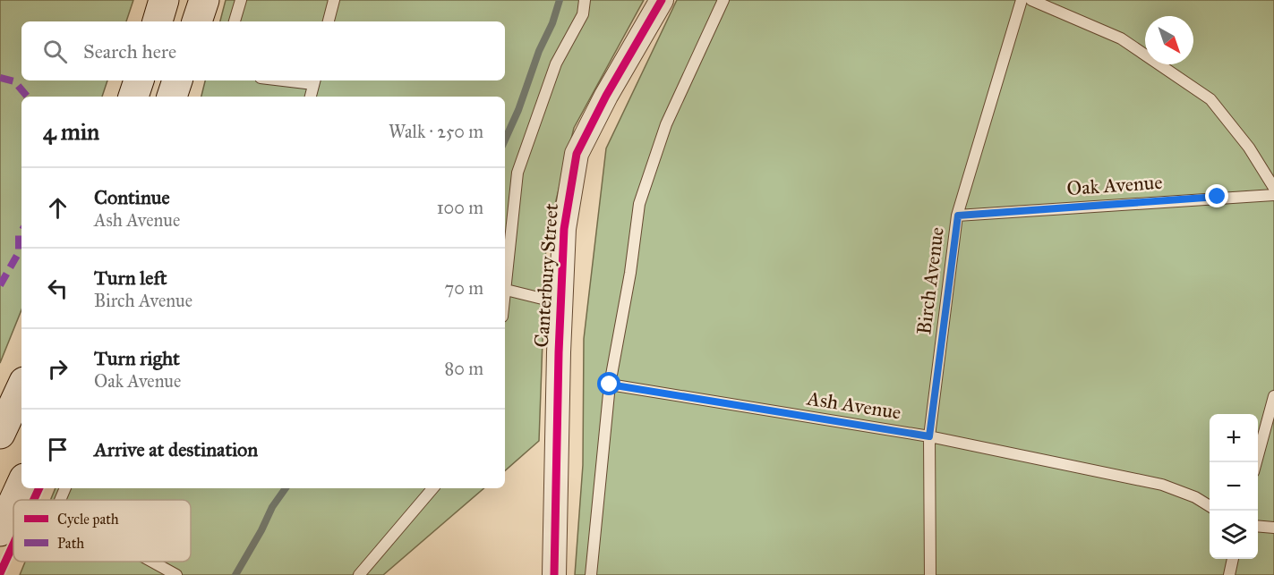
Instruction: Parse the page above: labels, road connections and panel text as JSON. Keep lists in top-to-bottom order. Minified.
{"streets":{"street":["Canterbury Street"],"lane":["Oak Avenue","Birch Avenue","Ash Avenue"]},"crossings":[["Oak Avenue","Birch Avenue"],["Birch Avenue","Ash Avenue"]],"legend":["Cycle path","Path"],"north":"bottom right","page":{"search":"Search here","heading":["4 min","Walk · 250 m"],"list":[["Continue","Ash Avenue","100 m"],["Turn left","Birch Avenue","70 m"],["Turn right","Oak Avenue","80 m"],"Arrive at destination"],"map_buttons":["+","−"]}}
